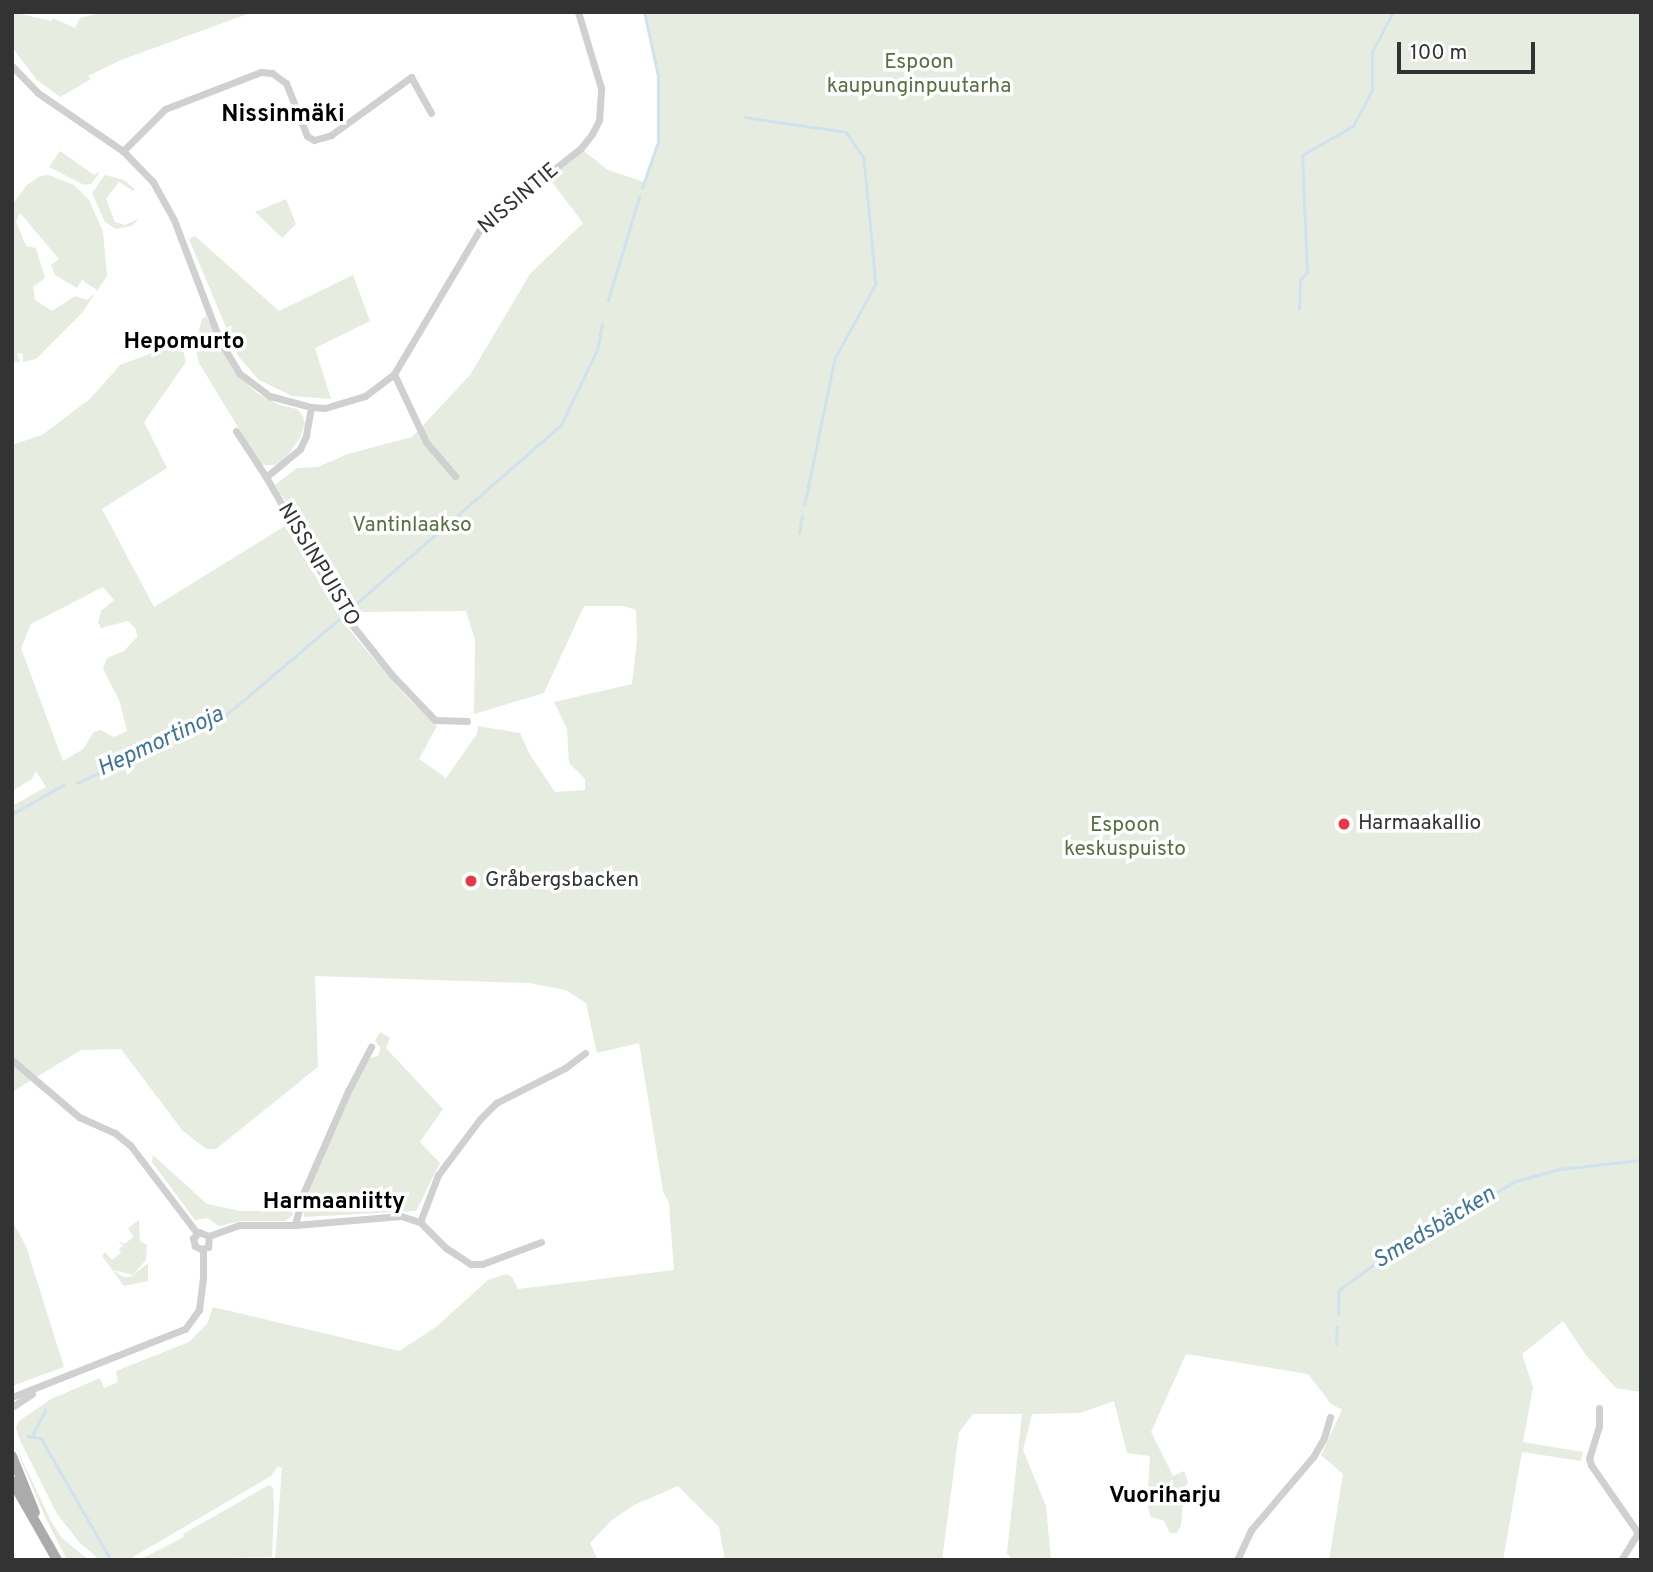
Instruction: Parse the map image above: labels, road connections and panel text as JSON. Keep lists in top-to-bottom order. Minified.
{"streets":{"street":["NISSINTIE","NISSINPUISTO"]},"districts":["Nissinmäki","Hepomurto","Harmaaniitty","Vuoriharju"],"water":["Hepmortinoja","Smedsbäcken"],"parks":["Espoon kaupunginpuutarha","Vantinlaakso","Espoon keskuspuisto"],"places":["Harmaakallio","Gråbergsbacken"],"scale_bar":"100 m"}
